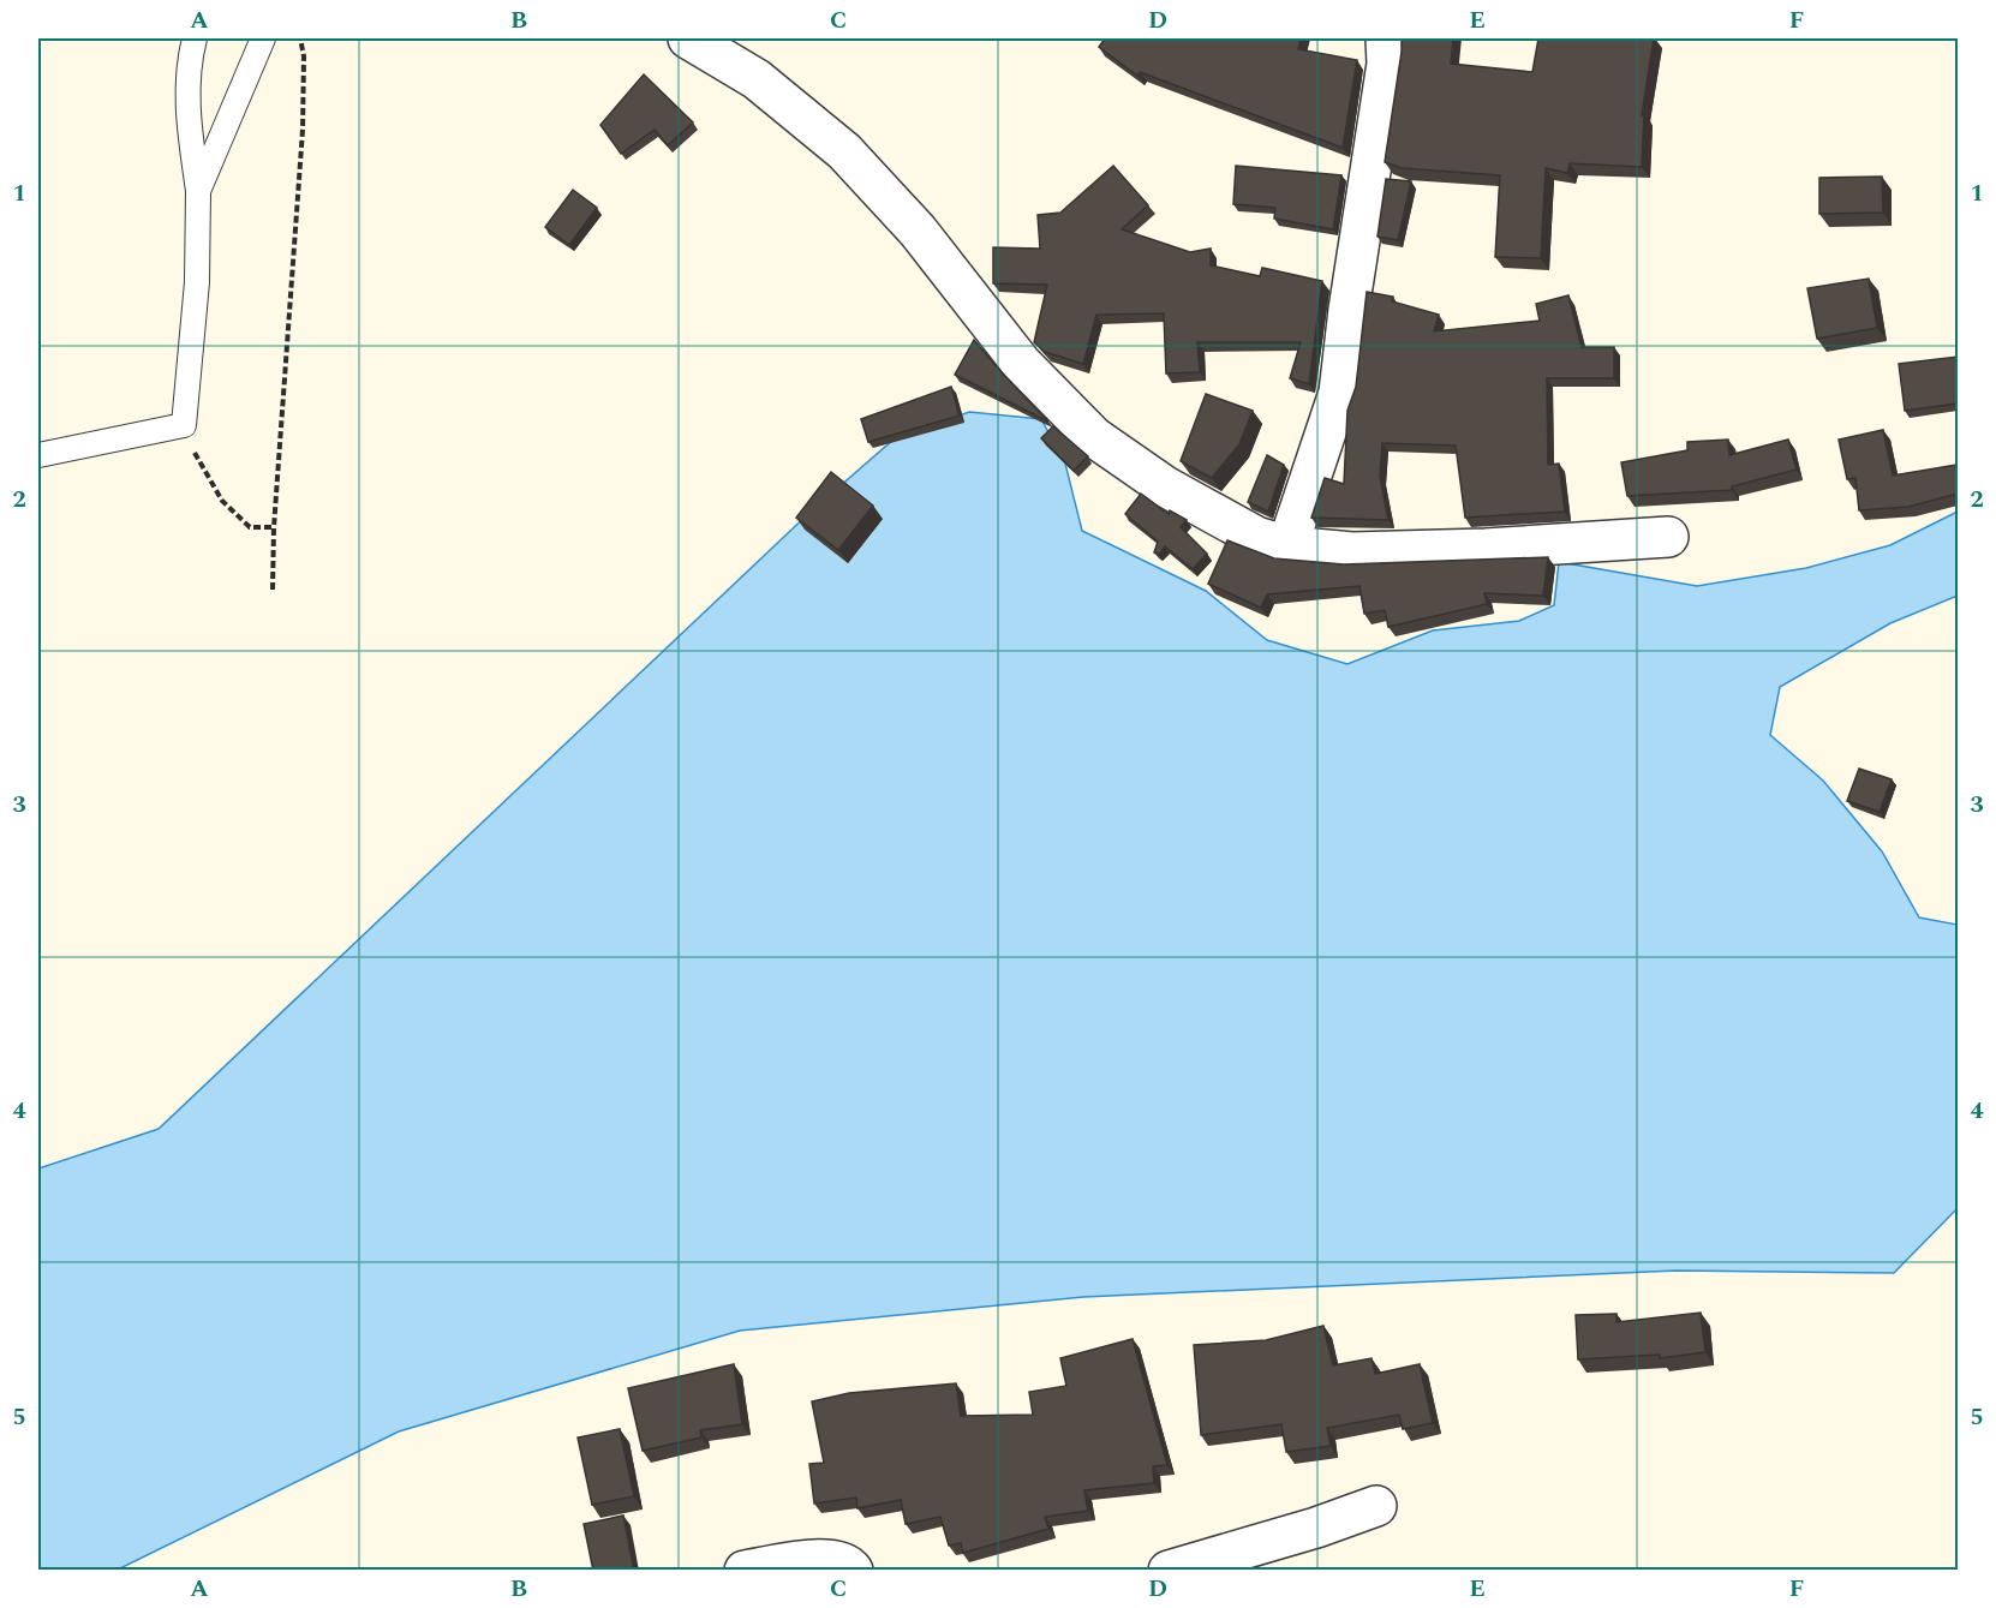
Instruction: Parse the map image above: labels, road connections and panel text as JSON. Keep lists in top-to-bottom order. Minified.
{"grid":{"columns":["A","B","C","D","E","F"],"rows":["1","2","3","4","5"]}}
